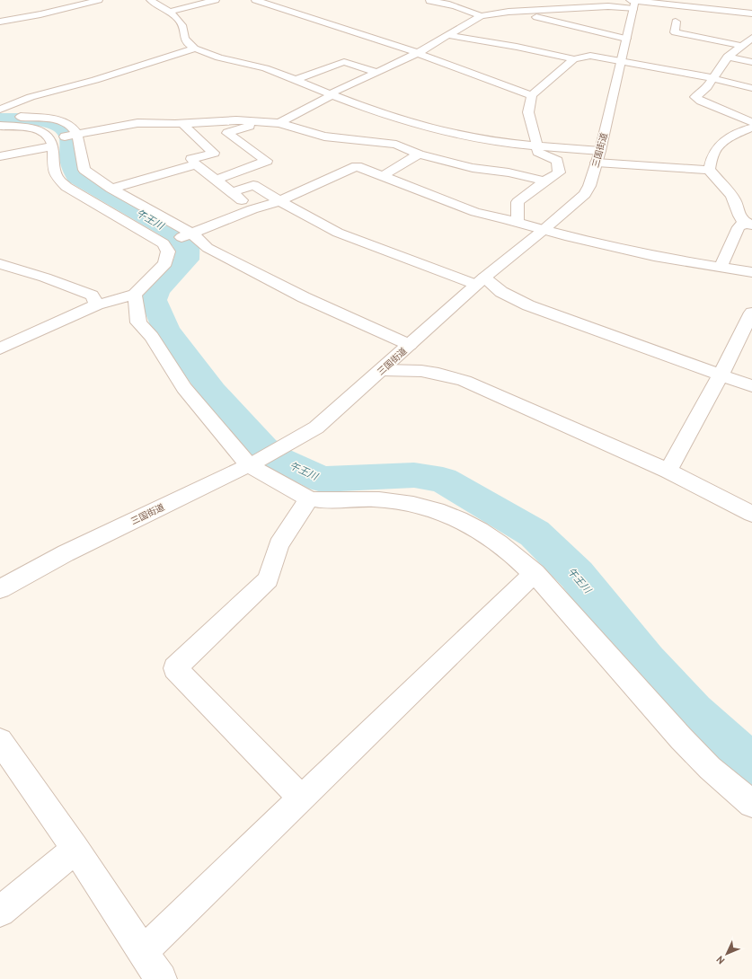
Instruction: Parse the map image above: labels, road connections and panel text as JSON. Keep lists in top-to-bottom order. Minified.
{"streets":{"street":["三国街道"]},"water":["午王川"],"north":"bottom left"}
